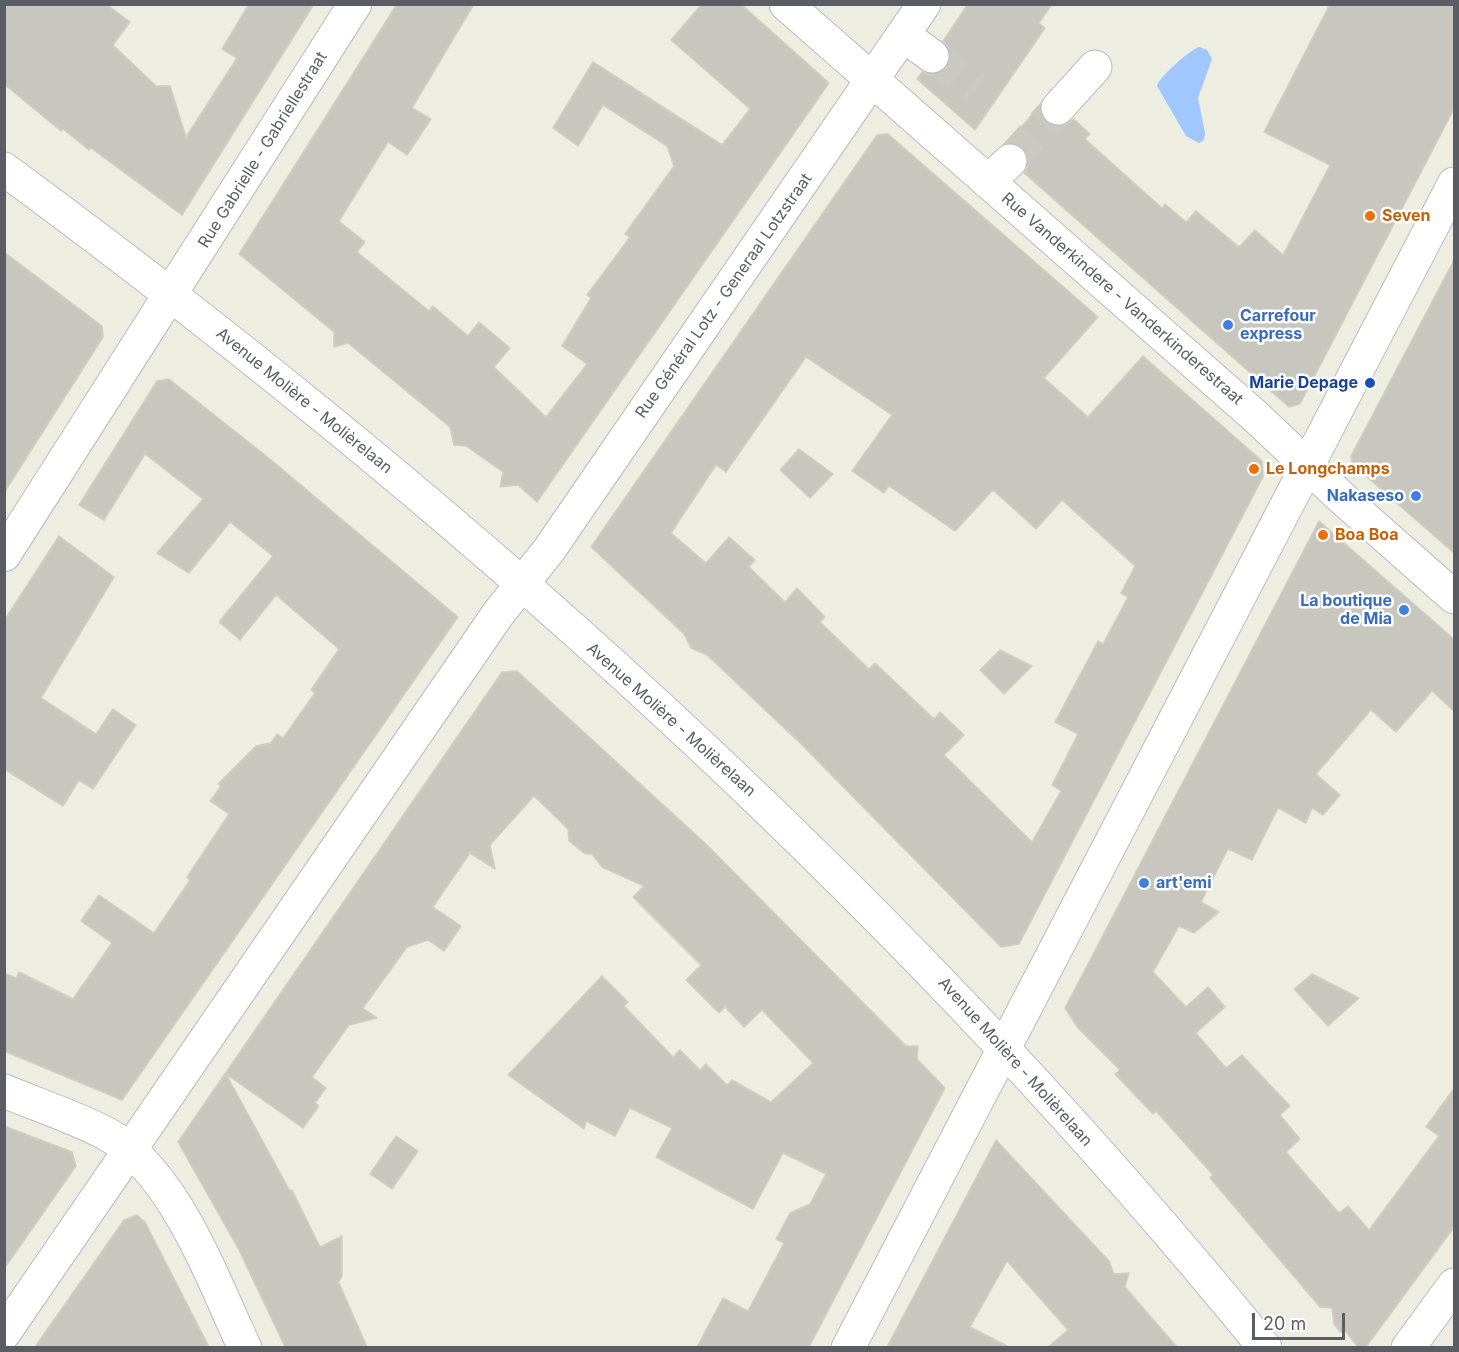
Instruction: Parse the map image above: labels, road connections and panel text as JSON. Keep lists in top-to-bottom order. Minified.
{"streets":{"street":["Rue Gabrielle - Gabriellestraat","Rue Général Lotz - Generaal Lotzstraat","Rue Vanderkindere - Vanderkinderestraat","Avenue Molière - Molièrelaan"]},"crossings":[["Rue Gabrielle - Gabriellestraat","Avenue Molière - Molièrelaan"],["Rue Général Lotz - Generaal Lotzstraat","Rue Vanderkindere - Vanderkinderestraat"],["Rue Général Lotz - Generaal Lotzstraat","Avenue Molière - Molièrelaan"]],"places":["Seven","Carrefour express","Marie Depage","Le Longchamps","Nakaseso","Boa Boa","La boutique de Mia","art'emi"],"scale_bar":"20 m"}
